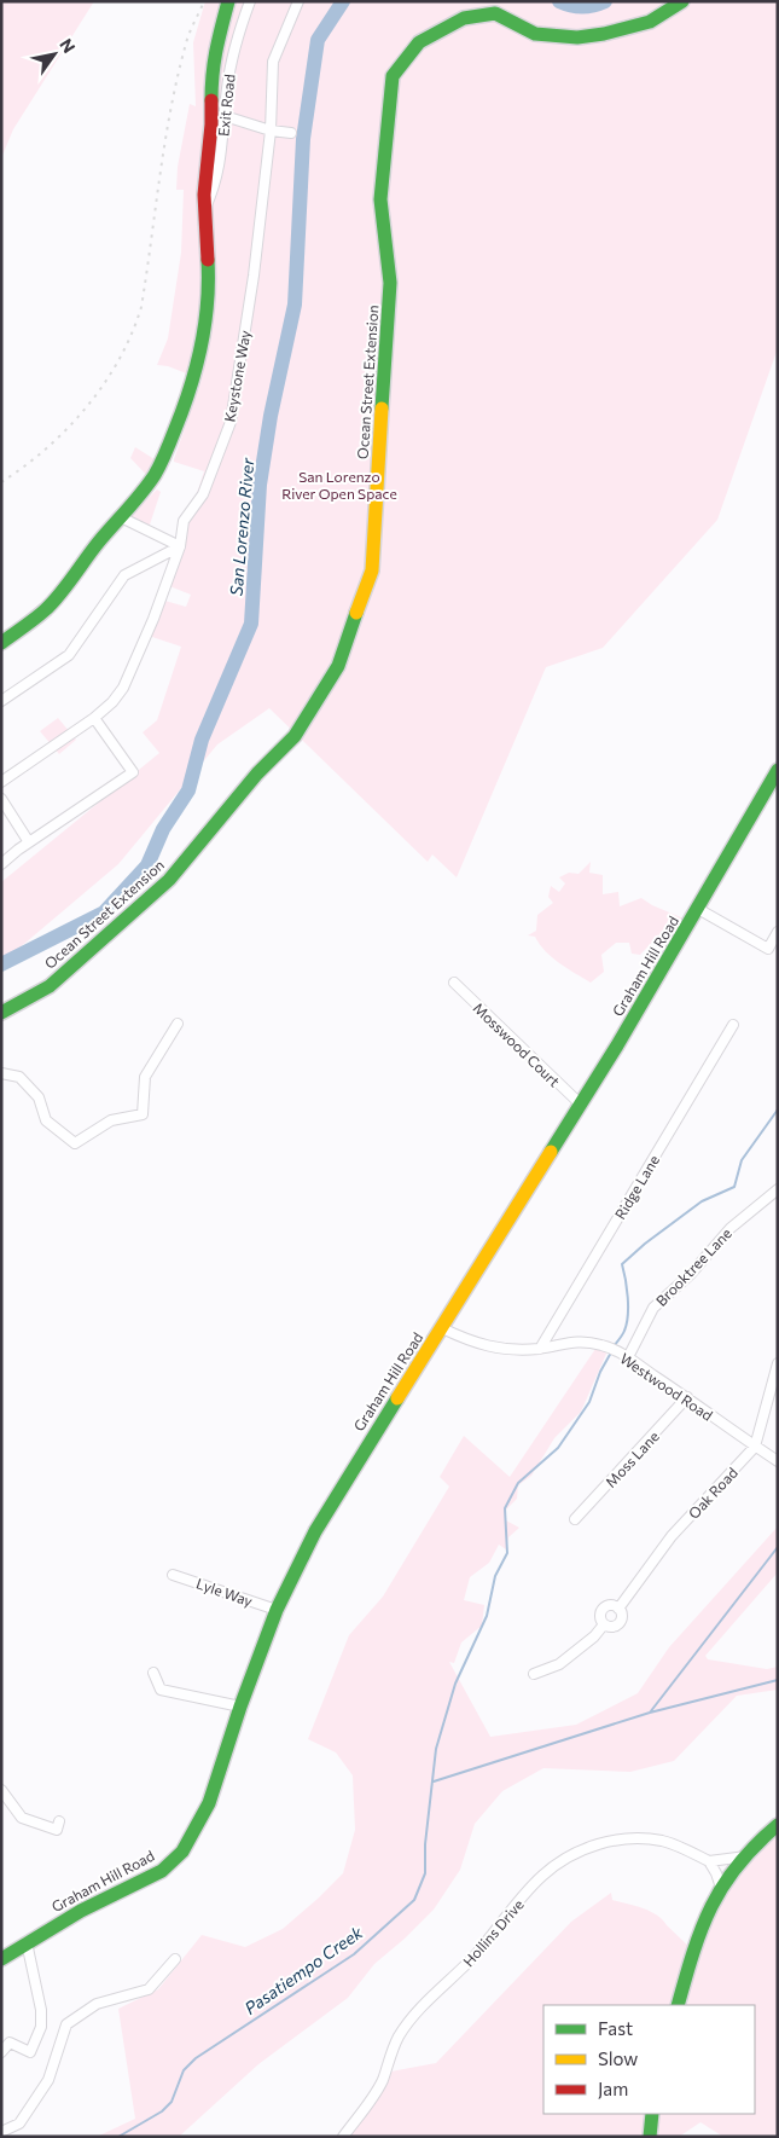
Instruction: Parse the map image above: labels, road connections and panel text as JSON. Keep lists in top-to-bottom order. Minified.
{"streets":{"main road":["Ocean Street Extension","Graham Hill Road"],"street":["Exit Road","Keystone Way","Mosswood Court","Ridge Lane","Brooktree Lane","Westwood Road","Moss Lane","Oak Road","Lyle Way","Hollins Drive"]},"crossings":[["Graham Hill Road","Mosswood Court"],["Graham Hill Road","Westwood Road"],["Graham Hill Road","Lyle Way"],["Ridge Lane","Westwood Road"],["Brooktree Lane","Westwood Road"],["Westwood Road","Moss Lane"],["Westwood Road","Oak Road"]],"water":["San Lorenzo River","Pasatiempo Creek"],"parks":["San Lorenzo River Open Space"],"legend":["Fast","Slow","Jam"],"north":"top right"}
